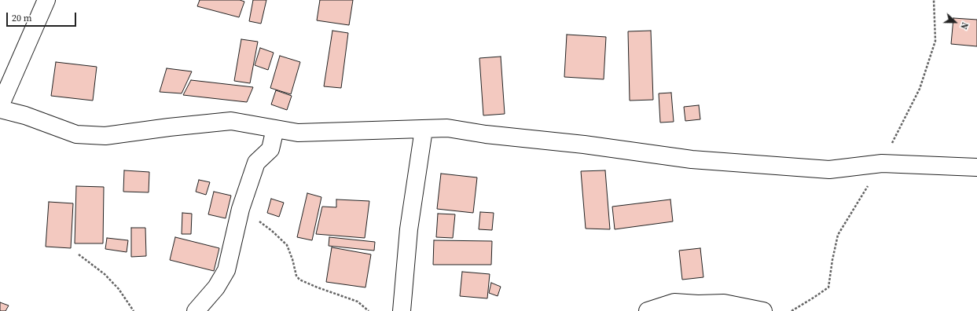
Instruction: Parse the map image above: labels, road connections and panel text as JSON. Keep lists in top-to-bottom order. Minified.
{"scale_bar":"20 m","north":"right"}
